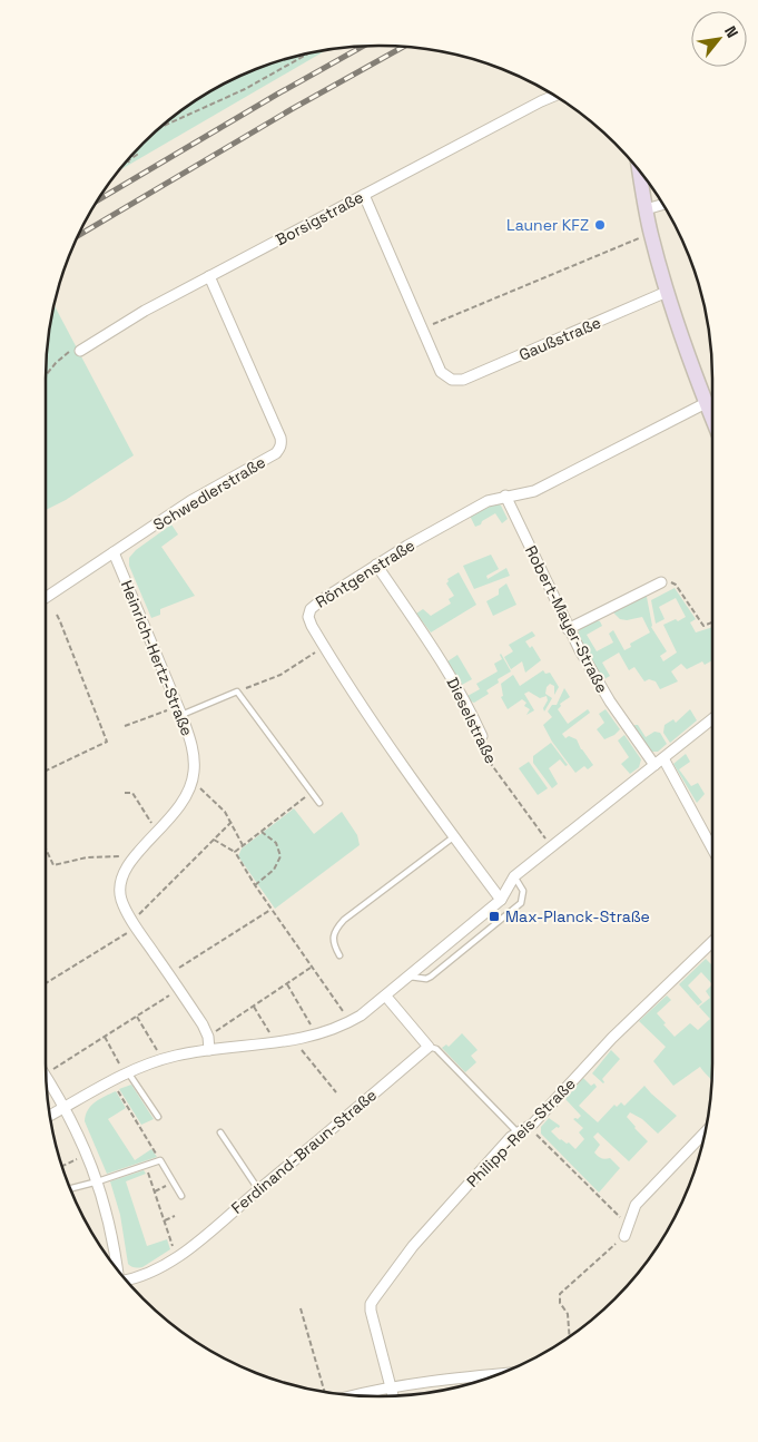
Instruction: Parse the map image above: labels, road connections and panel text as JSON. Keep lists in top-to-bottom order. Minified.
{"streets":{"street":["Borsigstraße","Gaußstraße","Schwedlerstraße","Röntgenstraße","Robert-Mayer-Straße","Heinrich-Hertz-Straße","Dieselstraße","Philipp-Reis-Straße","Ferdinand-Braun-Straße"]},"crossings":[["Borsigstraße","Schwedlerstraße"],["Schwedlerstraße","Heinrich-Hertz-Straße"],["Röntgenstraße","Robert-Mayer-Straße"],["Röntgenstraße","Dieselstraße"]],"places":{"other":["Launer KFZ"],"transit":["Max-Planck-Straße"]},"north":"top right"}
